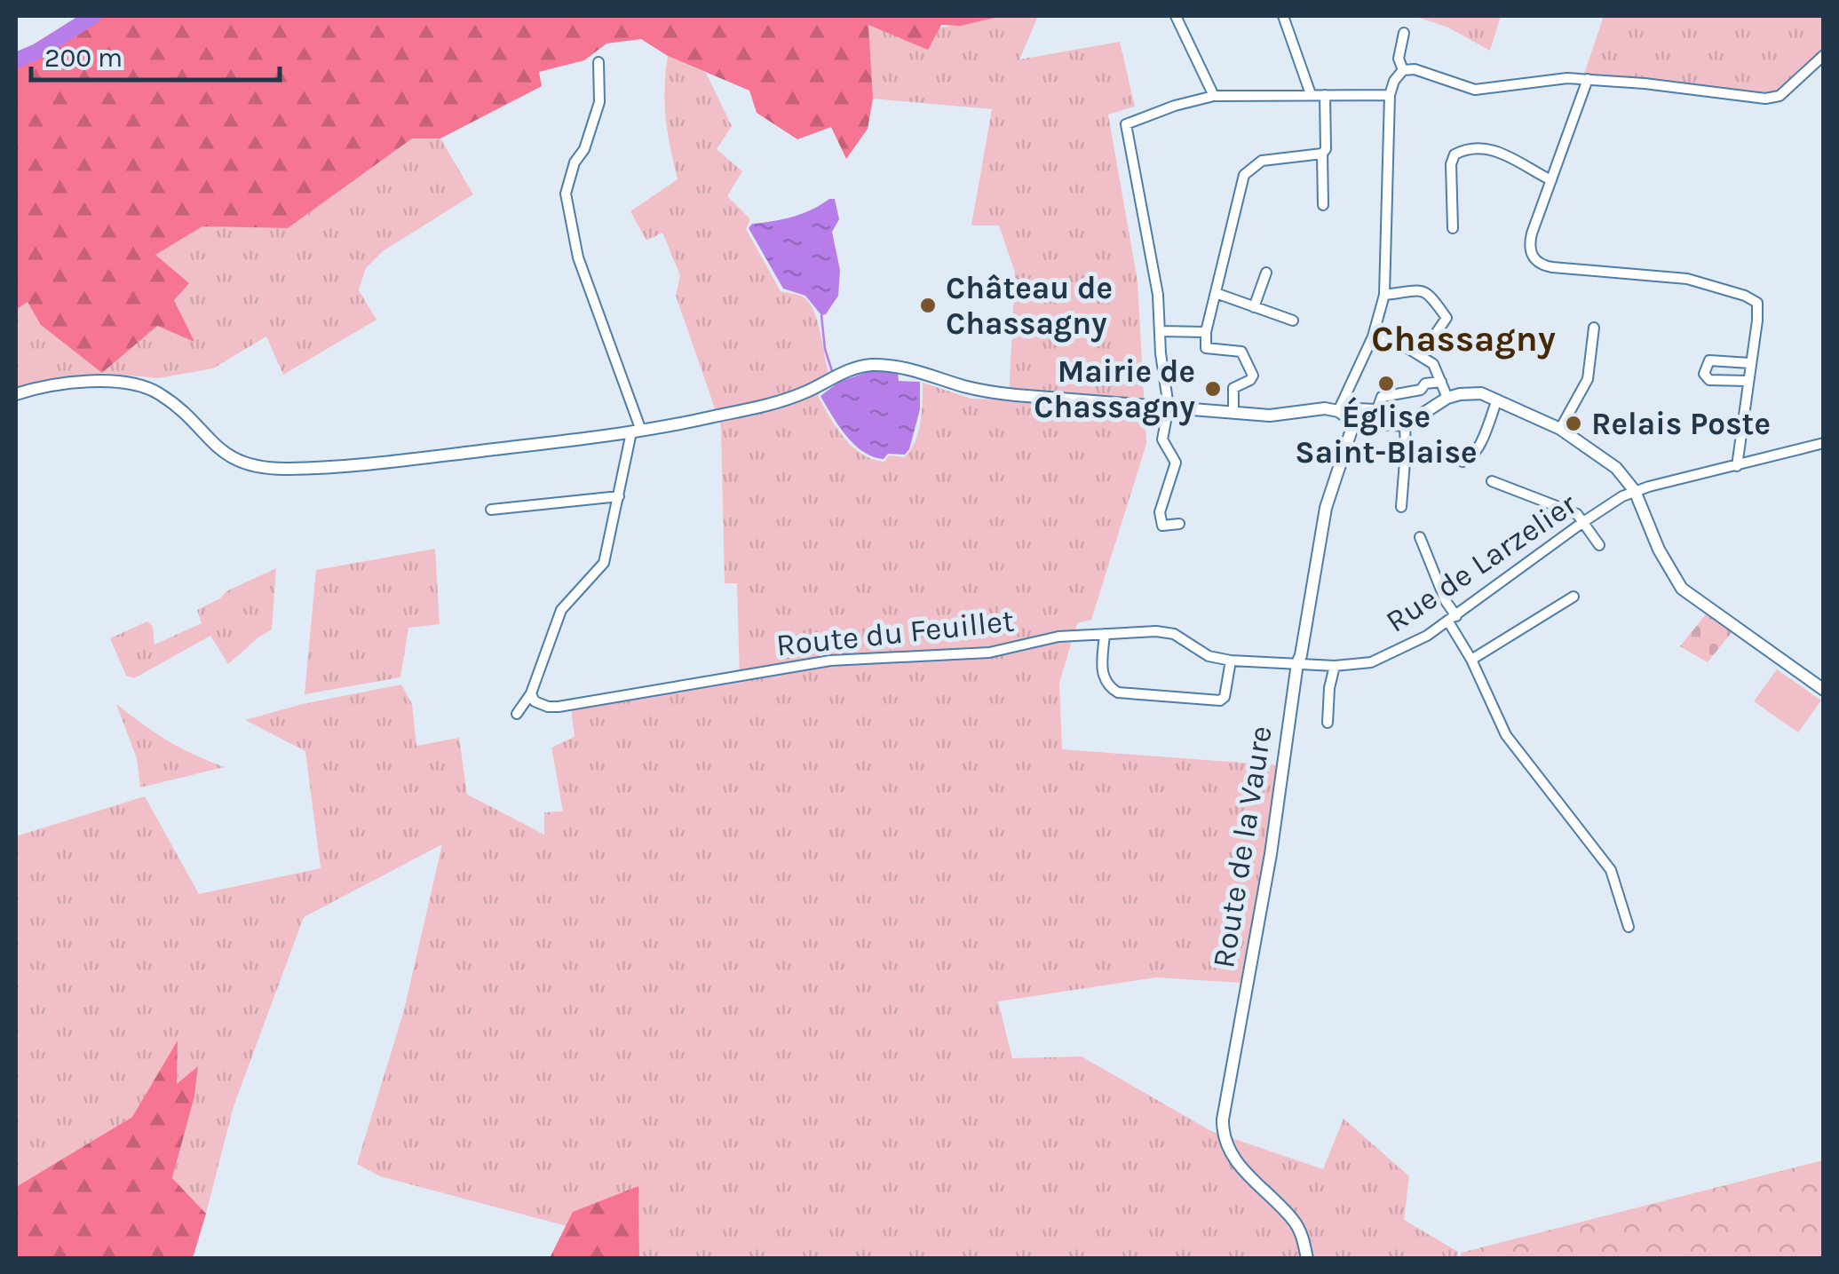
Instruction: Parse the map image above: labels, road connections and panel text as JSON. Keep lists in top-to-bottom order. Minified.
{"streets":{"street":["Rue de Larzelier","Route du Feuillet","Route de la Vaure"]},"crossings":[["Rue de Larzelier","Route du Feuillet"],["Rue de Larzelier","Route de la Vaure"]],"districts":["Chassagny"],"places":["Château de Chassagny","Église Saint-Blaise","Mairie de Chassagny","Relais Poste"],"scale_bar":"200 m"}
